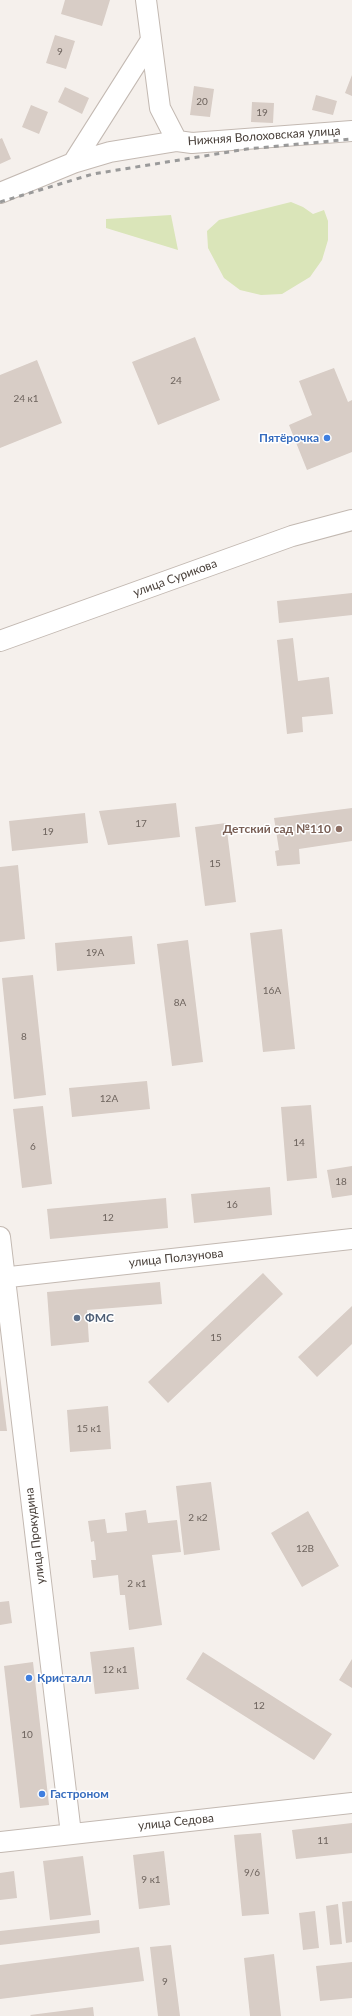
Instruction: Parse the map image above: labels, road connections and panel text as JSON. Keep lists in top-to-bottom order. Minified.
{"streets":{"street":["Нижняя Волоховская улица","улица Сурикова","улица Ползунова","улица Прокудина","улица Седова"]},"crossings":[["улица Ползунова","улица Прокудина"],["улица Прокудина","улица Седова"]],"places":["Пятёрочка","Детский сад №110","ФМС","Кристалл","Гастроном"],"house_numbers":["9","20","19","24","24 к1","17","19","15","19А","16А","8А","8","12А","14","6","18","16","12","15","15 к1","2 к2","12В","2 к1","12 к1","12","10","11","9/6","9 к1","9"]}
